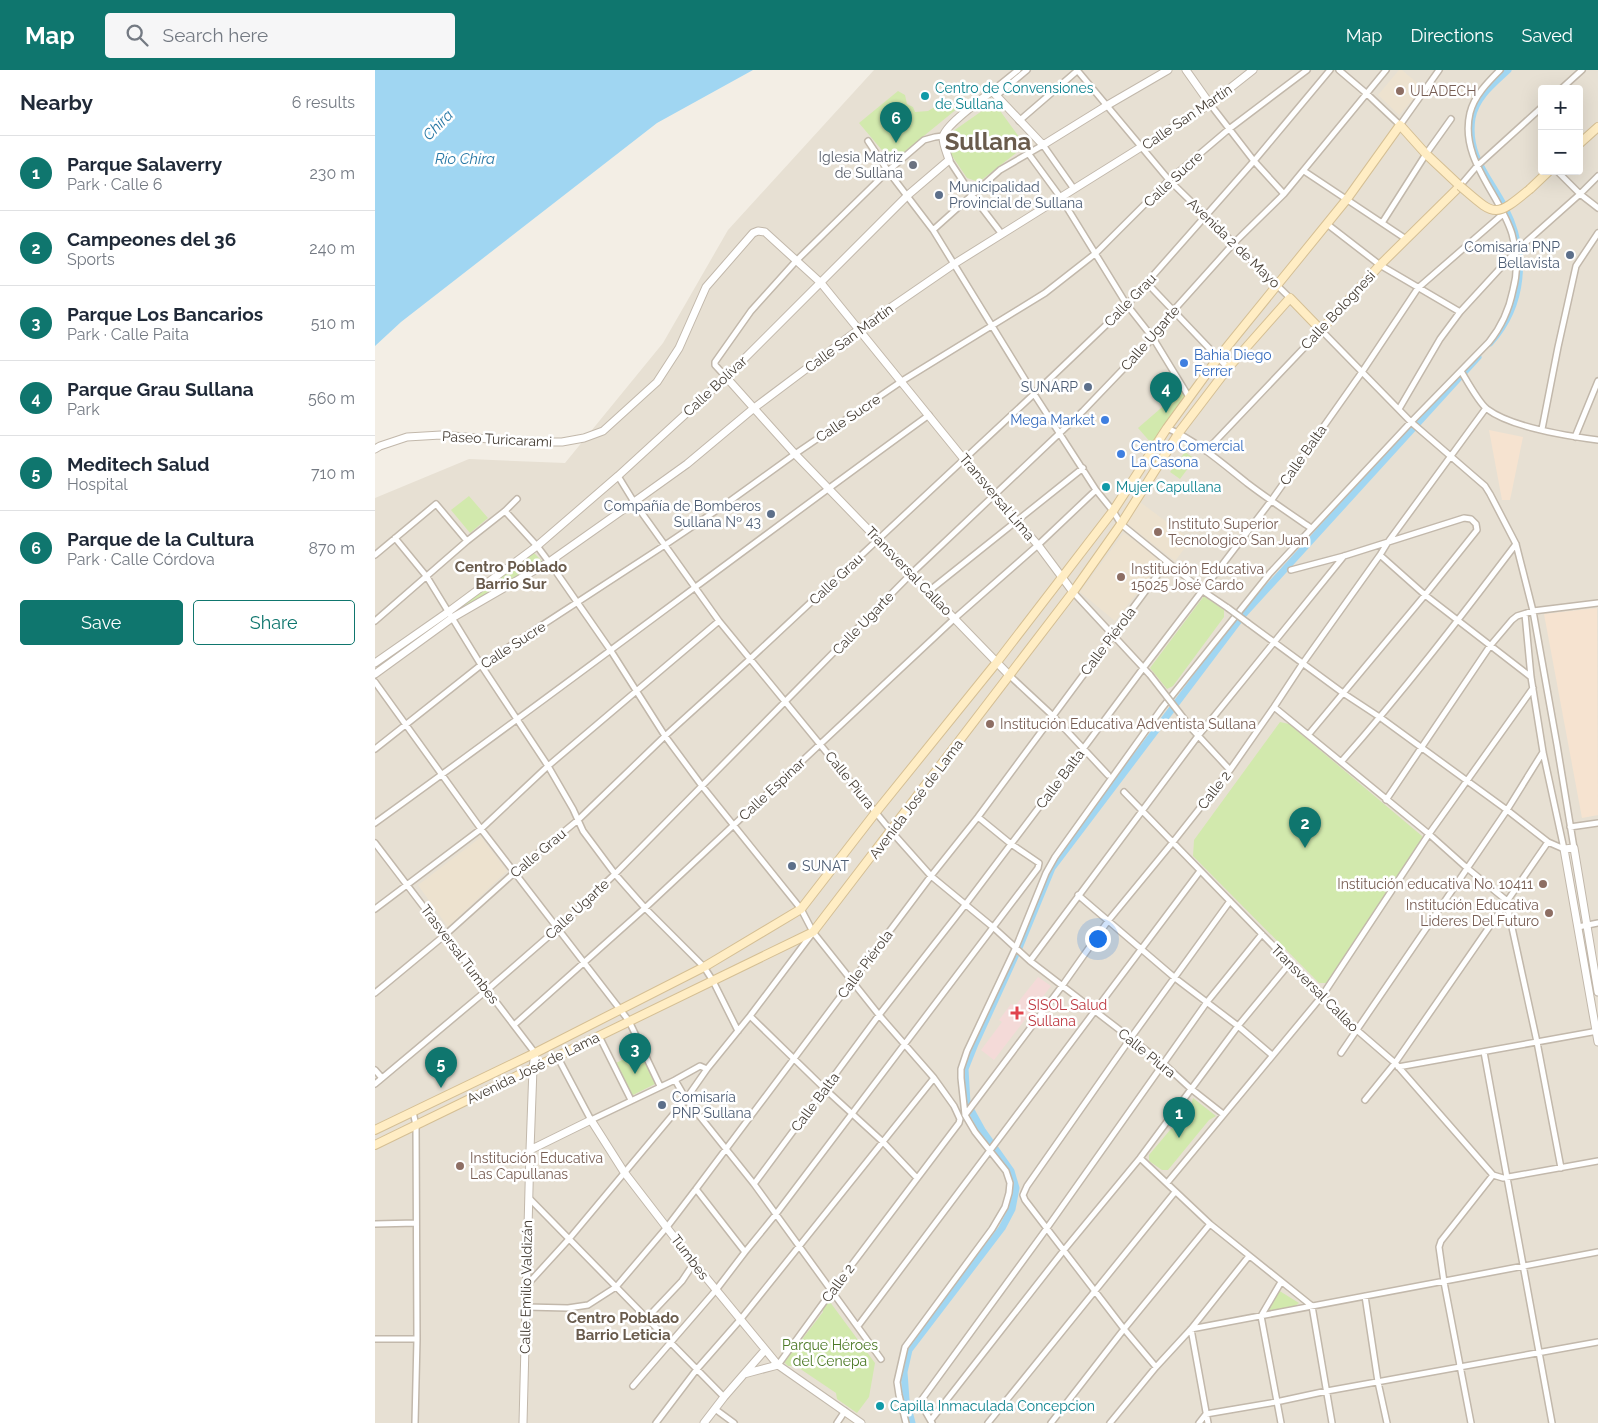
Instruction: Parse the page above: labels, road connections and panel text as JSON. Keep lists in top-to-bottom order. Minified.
{"streets":{"main road":["Avenida 2 de Mayo","Calle Bolognesi","Avenida José de Lama"],"street":["Calle San Martín","Calle Sucre","Calle Grau","Calle Ugarte","Calle Bolívar","Paseo Turicarami","Calle Balta","Transversal Lima","Transversal Callao","Calle Piérola","Calle Piura","Calle Espinar","Calle 2","Trasversal Tumbes","Tumbes","Calle Emilio Valdizán"]},"crossings":[["Calle San Martín","Avenida 2 de Mayo"],["Calle San Martín","Calle Bolívar"],["Calle San Martín","Transversal Lima"],["Calle San Martín","Transversal Callao"],["Calle San Martín","Calle Piura"],["Calle Sucre","Avenida 2 de Mayo"],["Calle Sucre","Transversal Lima"],["Calle Sucre","Transversal Callao"],["Calle Sucre","Calle Piura"],["Avenida 2 de Mayo","Calle Grau"],["Avenida 2 de Mayo","Calle Bolognesi"],["Avenida 2 de Mayo","Calle Ugarte"],["Avenida 2 de Mayo","Calle Balta"],["Avenida 2 de Mayo","Calle 2"],["Avenida 2 de Mayo","Avenida José de Lama"],["Calle Grau","Transversal Lima"],["Calle Grau","Transversal Callao"],["Calle Grau","Calle Piura"],["Calle Grau","Trasversal Tumbes"],["Calle Ugarte","Transversal Lima"],["Calle Ugarte","Transversal Callao"],["Calle Ugarte","Calle Piura"],["Calle Ugarte","Trasversal Tumbes"],["Calle Bolívar","Transversal Lima"],["Calle Bolívar","Transversal Callao"],["Calle Bolívar","Calle Piura"],["Paseo Turicarami","Transversal Lima"],["Calle Balta","Transversal Lima"],["Calle Balta","Transversal Callao"],["Calle Balta","Calle Piura"],["Transversal Lima","Transversal Callao"],["Transversal Lima","Calle Piérola"],["Transversal Lima","Calle Espinar"],["Transversal Lima","Calle 2"],["Transversal Lima","Avenida José de Lama"],["Transversal Callao","Calle Piérola"],["Transversal Callao","Calle Espinar"],["Transversal Callao","Calle 2"],["Transversal Callao","Avenida José de Lama"],["Calle Piérola","Calle Piura"],["Calle Piérola","Tumbes"],["Calle Piérola","Calle Emilio Valdizán"],["Calle Piura","Calle Espinar"],["Calle Piura","Calle 2"],["Calle Piura","Avenida José de Lama"],["Calle Espinar","Trasversal Tumbes"],["Calle 2","Tumbes"],["Avenida José de Lama","Trasversal Tumbes"],["Avenida José de Lama","Tumbes"],["Avenida José de Lama","Calle Emilio Valdizán"]],"districts":["Sullana","Centro Poblado Barrio Sur","Centro Poblado Barrio Leticia"],"water":["Chira","Río Chira"],"parks":["Parque Héroes del Cenepa"],"places":{"other":["ULADECH","Centro de Convensiones de Sullana","Iglesia Matriz de Sullana","Municipalidad Provincial de Sullana","Comisaría PNP Bellavista","Bahia Diego Ferrer","SUNARP","Mega Market","Centro Comercial La Casona","Mujer Capullana","Compañía de Bomberos Sullana Nº 43","Instituto Superior Tecnologico San Juan","Institución Educativa 15025 José Cardo","Institución Educativa Adventista Sullana","SUNAT","Institución educativa No. 10411","Institución Educativa Lideres Del Futuro","Comisaría PNP Sullana","Institución Educativa Las Capullanas","Capilla Inmaculada Concepcion"],"health":["SISOL Salud Sullana"]},"page":{"header":"Map","search":"Search here","nav":["Map","Directions","Saved"],"heading":["Nearby","6 results"],"map_buttons":["+","−"],"pins":["6","4","2","3","5","1"],"list":[{"mark":"1","name":"Parque Salaverry","note":"Park · Calle 6","value":"230 m"},{"mark":"2","name":"Campeones del 36","note":"Sports","value":"240 m"},{"mark":"3","name":"Parque Los Bancarios","note":"Park · Calle Paita","value":"510 m"},{"mark":"4","name":"Parque Grau Sullana","note":"Park","value":"560 m"},{"mark":"5","name":"Meditech Salud","note":"Hospital","value":"710 m"},{"mark":"6","name":"Parque de la Cultura","note":"Park · Calle Córdova","value":"870 m"}],"buttons":["Save","Share"]}}
